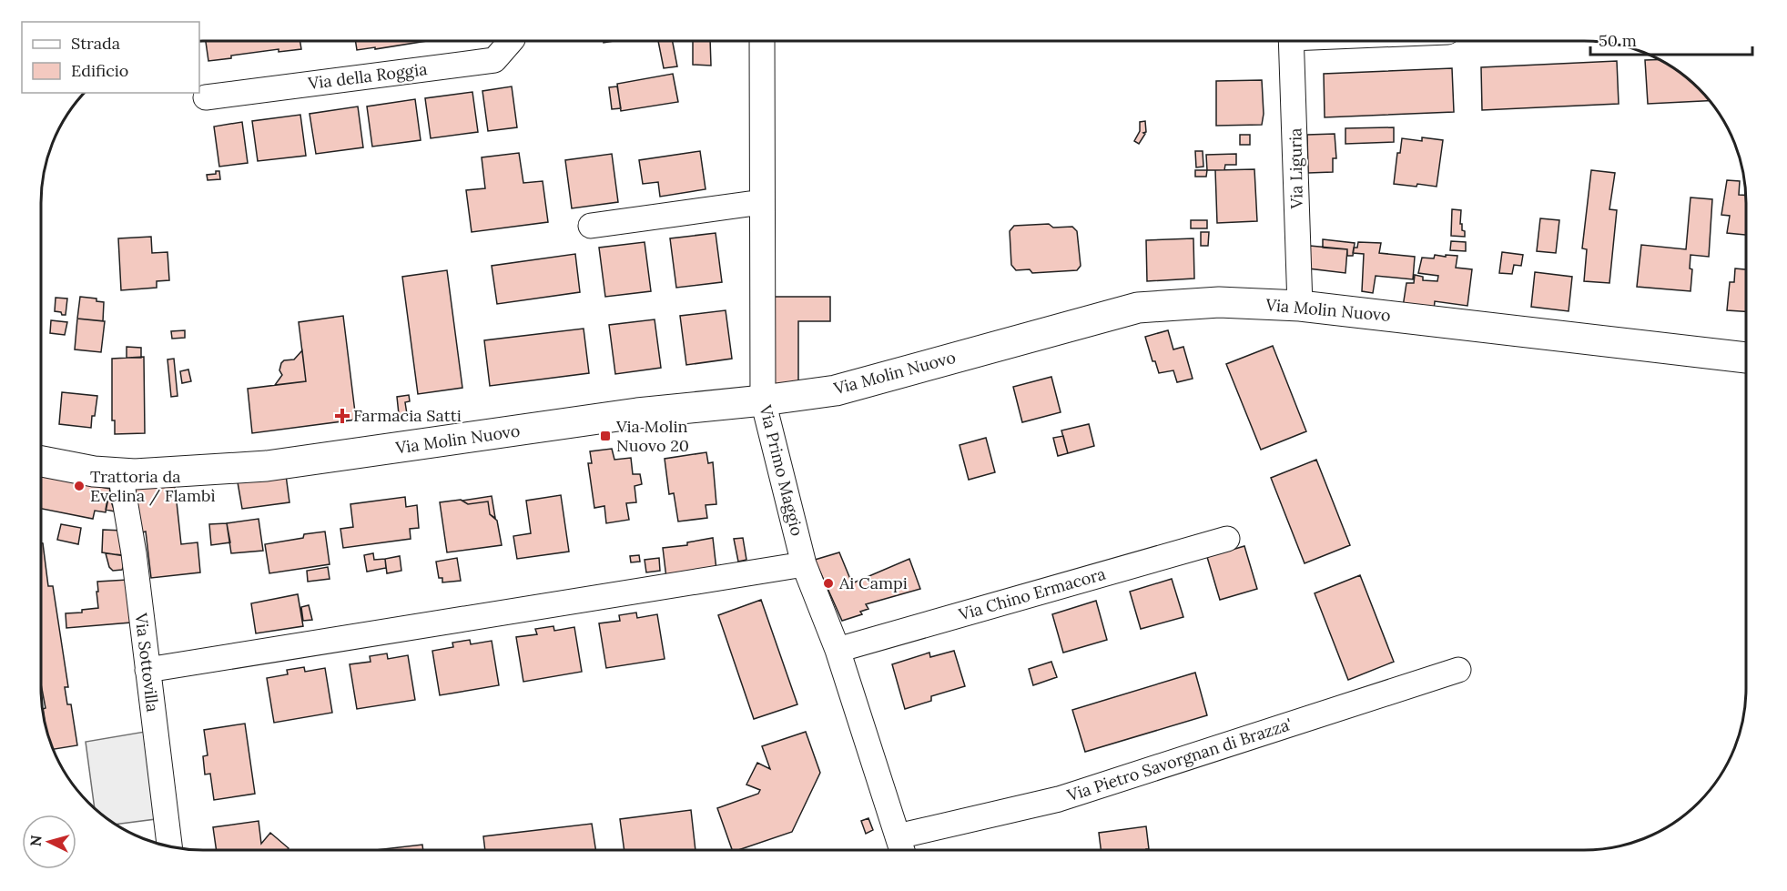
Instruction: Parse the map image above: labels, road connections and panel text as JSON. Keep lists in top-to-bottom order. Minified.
{"streets":{"main road":["Via Molin Nuovo"],"street":["Via della Roggia","Via Liguria","Via Primo Maggio","Via Chino Ermacora","Via Sottovilla","Via Pietro Savorgnan di Brazza'"]},"crossings":[["Via Liguria","Via Molin Nuovo"],["Via Molin Nuovo","Via Primo Maggio"],["Via Molin Nuovo","Via Sottovilla"],["Via Primo Maggio","Via Chino Ermacora"],["Via Primo Maggio","Via Pietro Savorgnan di Brazza'"]],"places":{"health":["Farmacia Satti"],"transit":["Via Molin Nuovo 20"],"other":["Trattoria da Evelina / Flambì","Ai Campi"]},"legend":["Strada","Edificio"],"scale_bar":"50 m","north":"left"}
